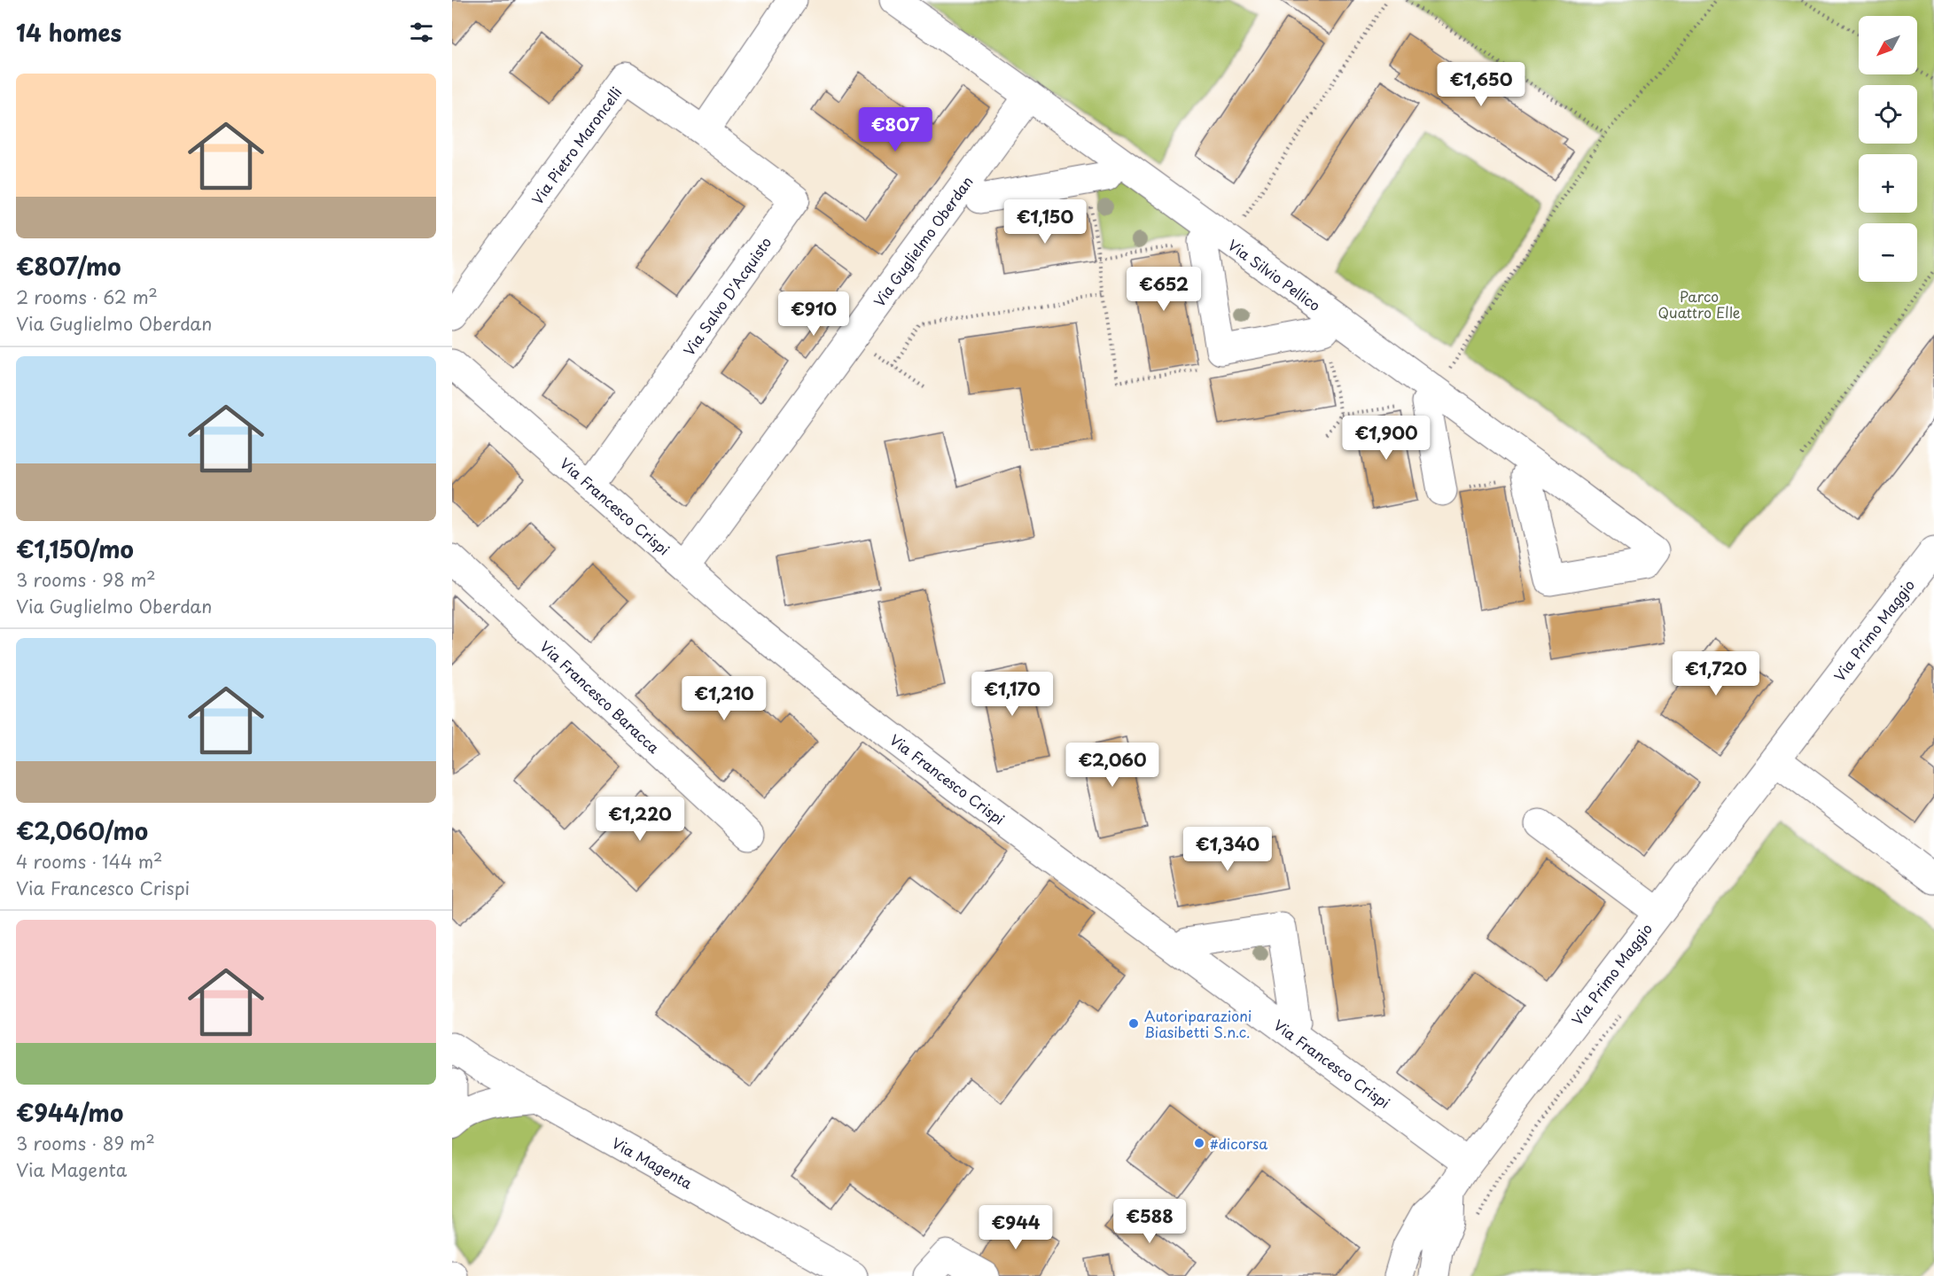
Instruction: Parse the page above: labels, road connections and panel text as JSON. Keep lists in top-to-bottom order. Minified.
{"streets":{"street":["Via Pietro Maroncelli","Via Guglielmo Oberdan","Via Silvio Pellico","Via Salvo D'Acquisto","Via Francesco Crispi","Via Primo Maggio","Via Francesco Baracca","Via Magenta"]},"crossings":[["Via Pietro Maroncelli","Via Salvo D'Acquisto"],["Via Guglielmo Oberdan","Via Silvio Pellico"],["Via Guglielmo Oberdan","Via Francesco Crispi"],["Via Salvo D'Acquisto","Via Francesco Crispi"],["Via Francesco Crispi","Via Primo Maggio"]],"parks":["Parco Quattro Elle"],"places":["Autoriparazioni Biasibetti S.n.c.","#dicorsa"],"north":"bottom left","page":{"heading":"14 homes","map_buttons":["+","−"],"price":["€1,650","€807","€1,150","€652","€910","€1,900","€1,720","€1,170","€1,210","€2,060","€1,220","€1,340","€588","€944"],"list":[{"name":"€807/mo","note":"2 rooms · 62 m² · Via Guglielmo Oberdan"},{"name":"€1,150/mo","note":"3 rooms · 98 m² · Via Guglielmo Oberdan"},{"name":"€2,060/mo","note":"4 rooms · 144 m² · Via Francesco Crispi"},{"name":"€944/mo","note":"3 rooms · 89 m² · Via Magenta"}]}}
